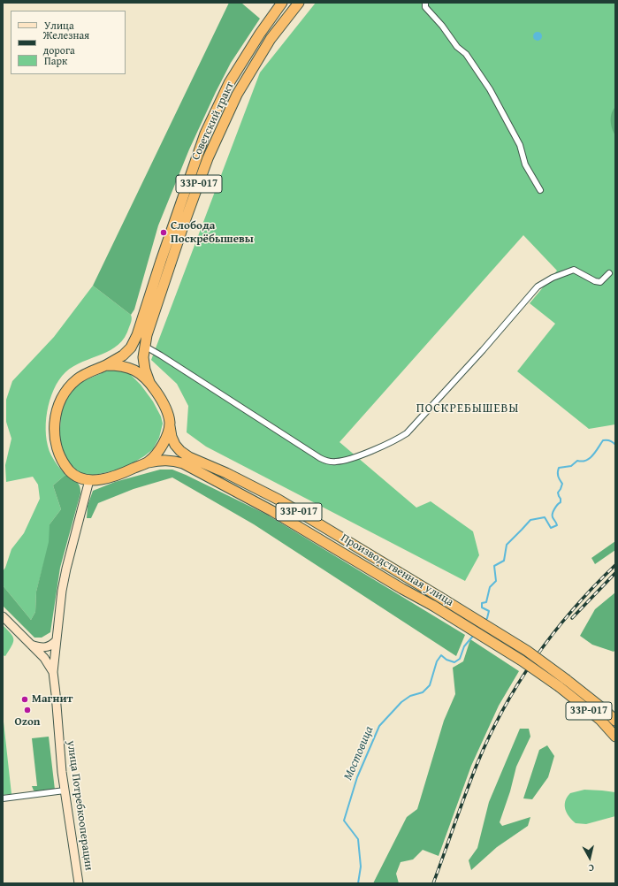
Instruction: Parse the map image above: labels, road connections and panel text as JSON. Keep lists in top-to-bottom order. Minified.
{"streets":{"highway":["Советский тракт","33Р-017","Производственная улица"],"main road":["улица Потребкооперации"]},"crossings":[["Советский тракт","33Р-017"],["Советский тракт","Производственная улица"],["Советский тракт","улица Потребкооперации"],["33Р-017","Производственная улица"],["33Р-017","улица Потребкооперации"],["Производственная улица","улица Потребкооперации"]],"districts":["ПОСКРЕБЫШЕВЫ"],"water":["Мостовица"],"places":["Слобода Поскрёбышевы","Магнит","Ozon"],"legend":["Улица","Железная дорога","Парк"],"north":"bottom"}
